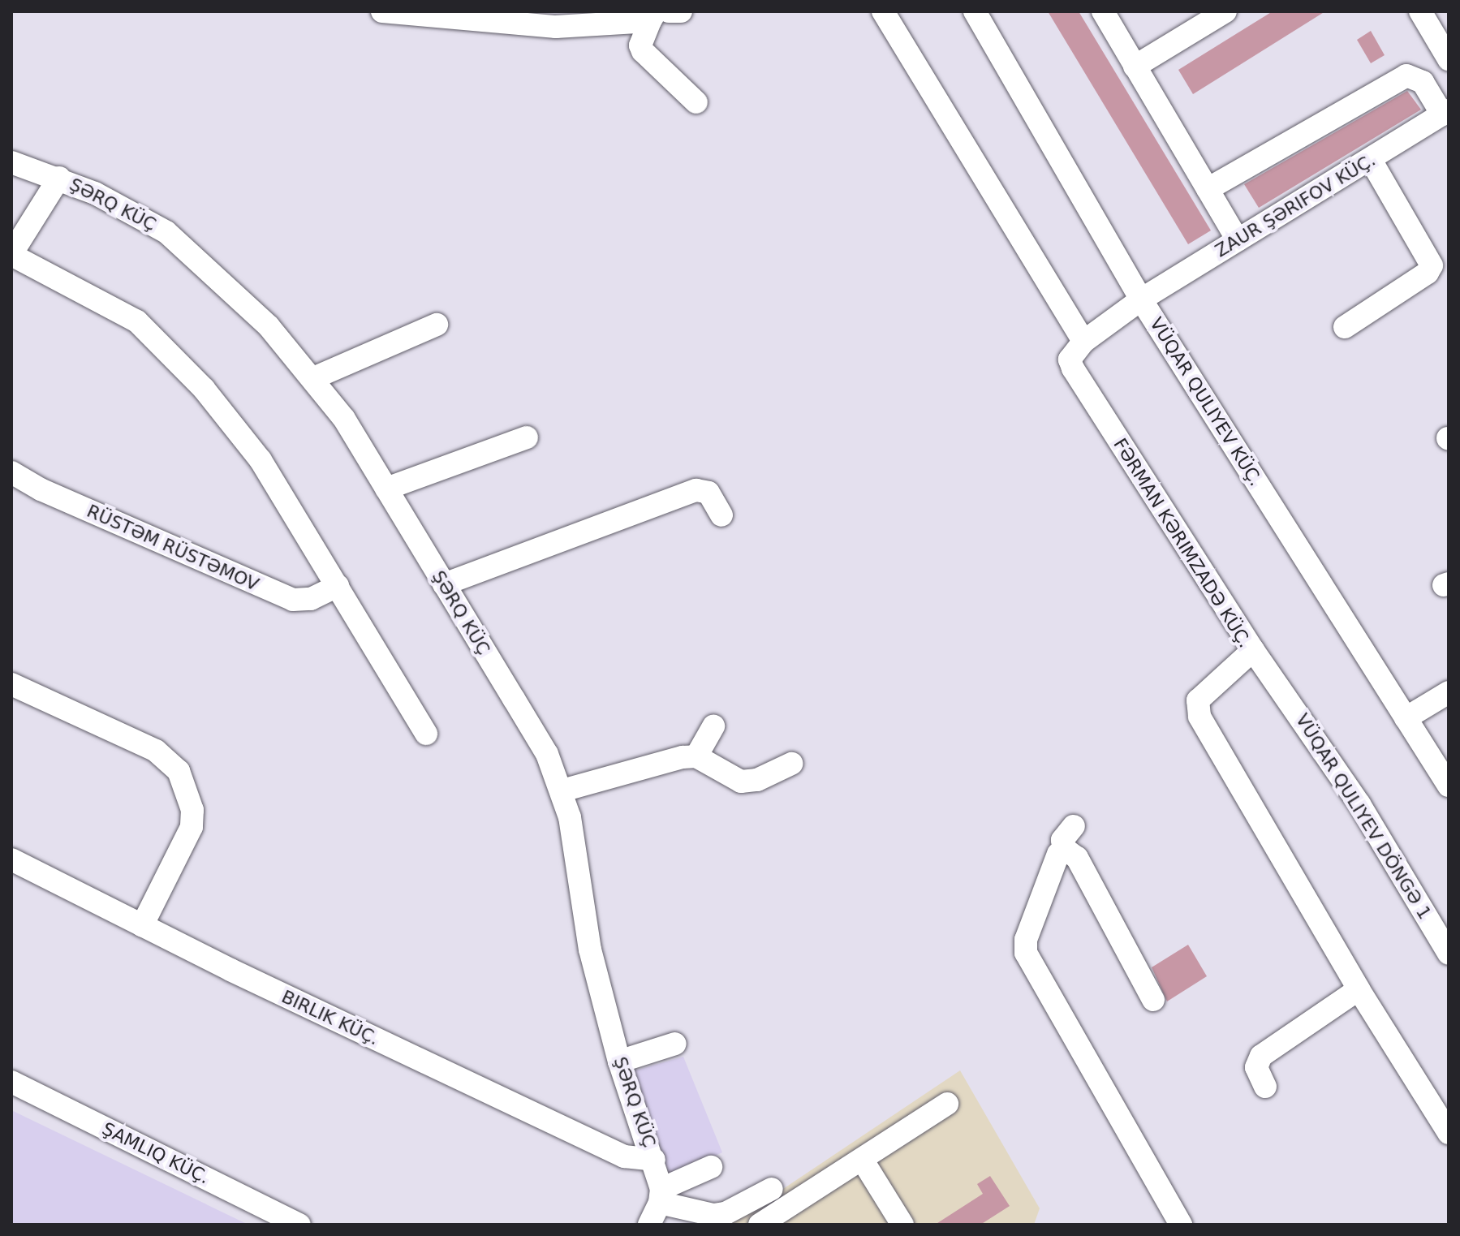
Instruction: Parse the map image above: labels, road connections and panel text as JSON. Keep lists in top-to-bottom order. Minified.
{"streets":{"street":["ŞƏRQ KÜÇ","ZAUR ŞƏRIFOV KÜÇ.","VÜQAR QULIYEV KÜÇ.","FƏRMAN KƏRIMZADƏ KÜÇ.","RÜSTƏM RÜSTƏMOV","VÜQAR QULIYEV DÖNGƏ 1","BIRLIK KÜÇ."]},"crossings":[["ŞƏRQ KÜÇ","BIRLIK KÜÇ."],["ZAUR ŞƏRIFOV KÜÇ.","VÜQAR QULIYEV KÜÇ."],["ZAUR ŞƏRIFOV KÜÇ.","FƏRMAN KƏRIMZADƏ KÜÇ."],["FƏRMAN KƏRIMZADƏ KÜÇ.","VÜQAR QULIYEV DÖNGƏ 1"]]}
